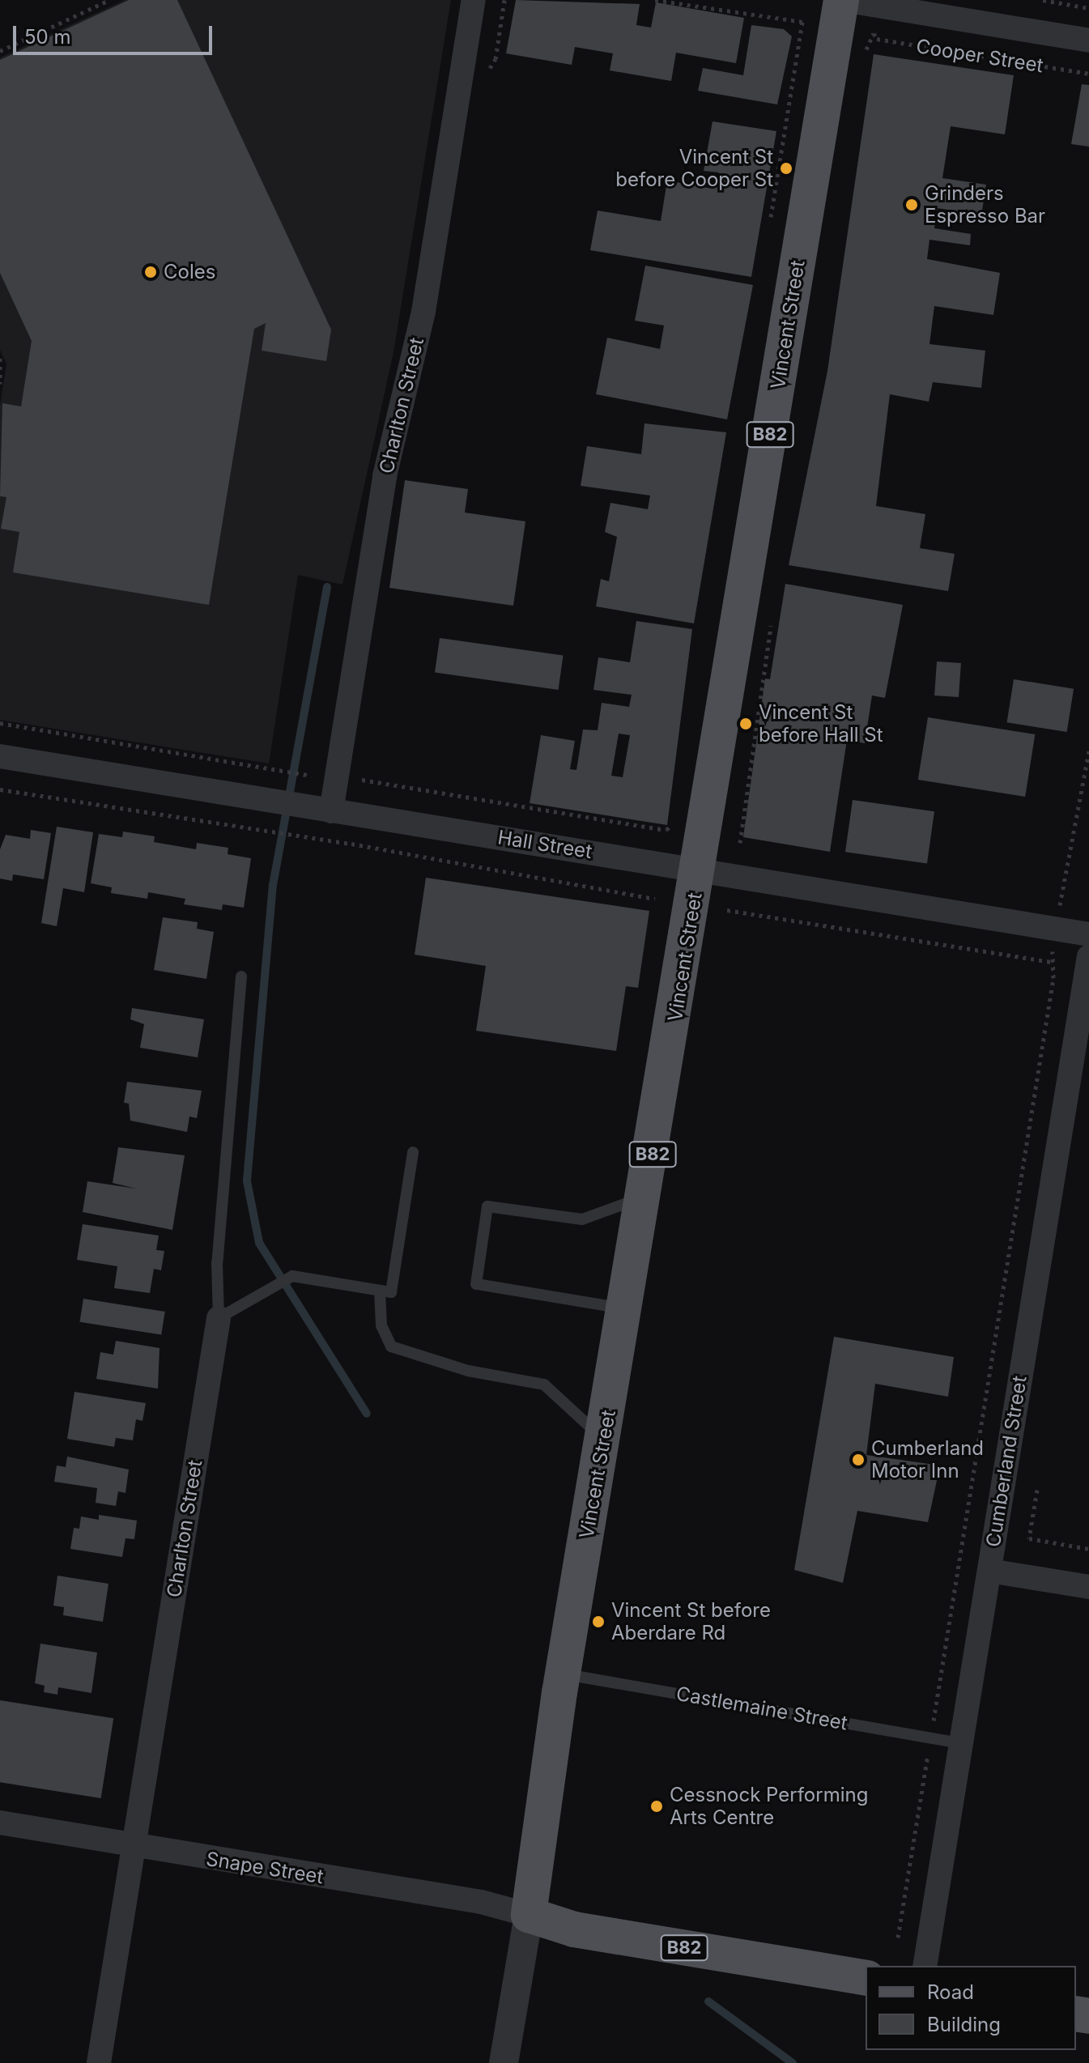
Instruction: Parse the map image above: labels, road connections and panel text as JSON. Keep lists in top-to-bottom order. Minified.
{"streets":{"main road":["Vincent Street","B82"],"street":["Cooper Street","Charlton Street","Hall Street","Cumberland Street","Snape Street"],"lane":["Castlemaine Street"]},"crossings":[["Cooper Street","Vincent Street"],["Vincent Street","B82"],["Vincent Street","Hall Street"],["Vincent Street","Castlemaine Street"],["Vincent Street","Snape Street"],["Charlton Street","Hall Street"],["Charlton Street","Snape Street"],["B82","Snape Street"],["Cumberland Street","Castlemaine Street"]],"places":["Vincent St before Cooper St","Grinders Espresso Bar","Coles","Vincent St before Hall St","Cumberland Motor Inn","Vincent St before Aberdare Rd","Cessnock Performing Arts Centre"],"legend":["Road","Building"],"scale_bar":"50 m"}
